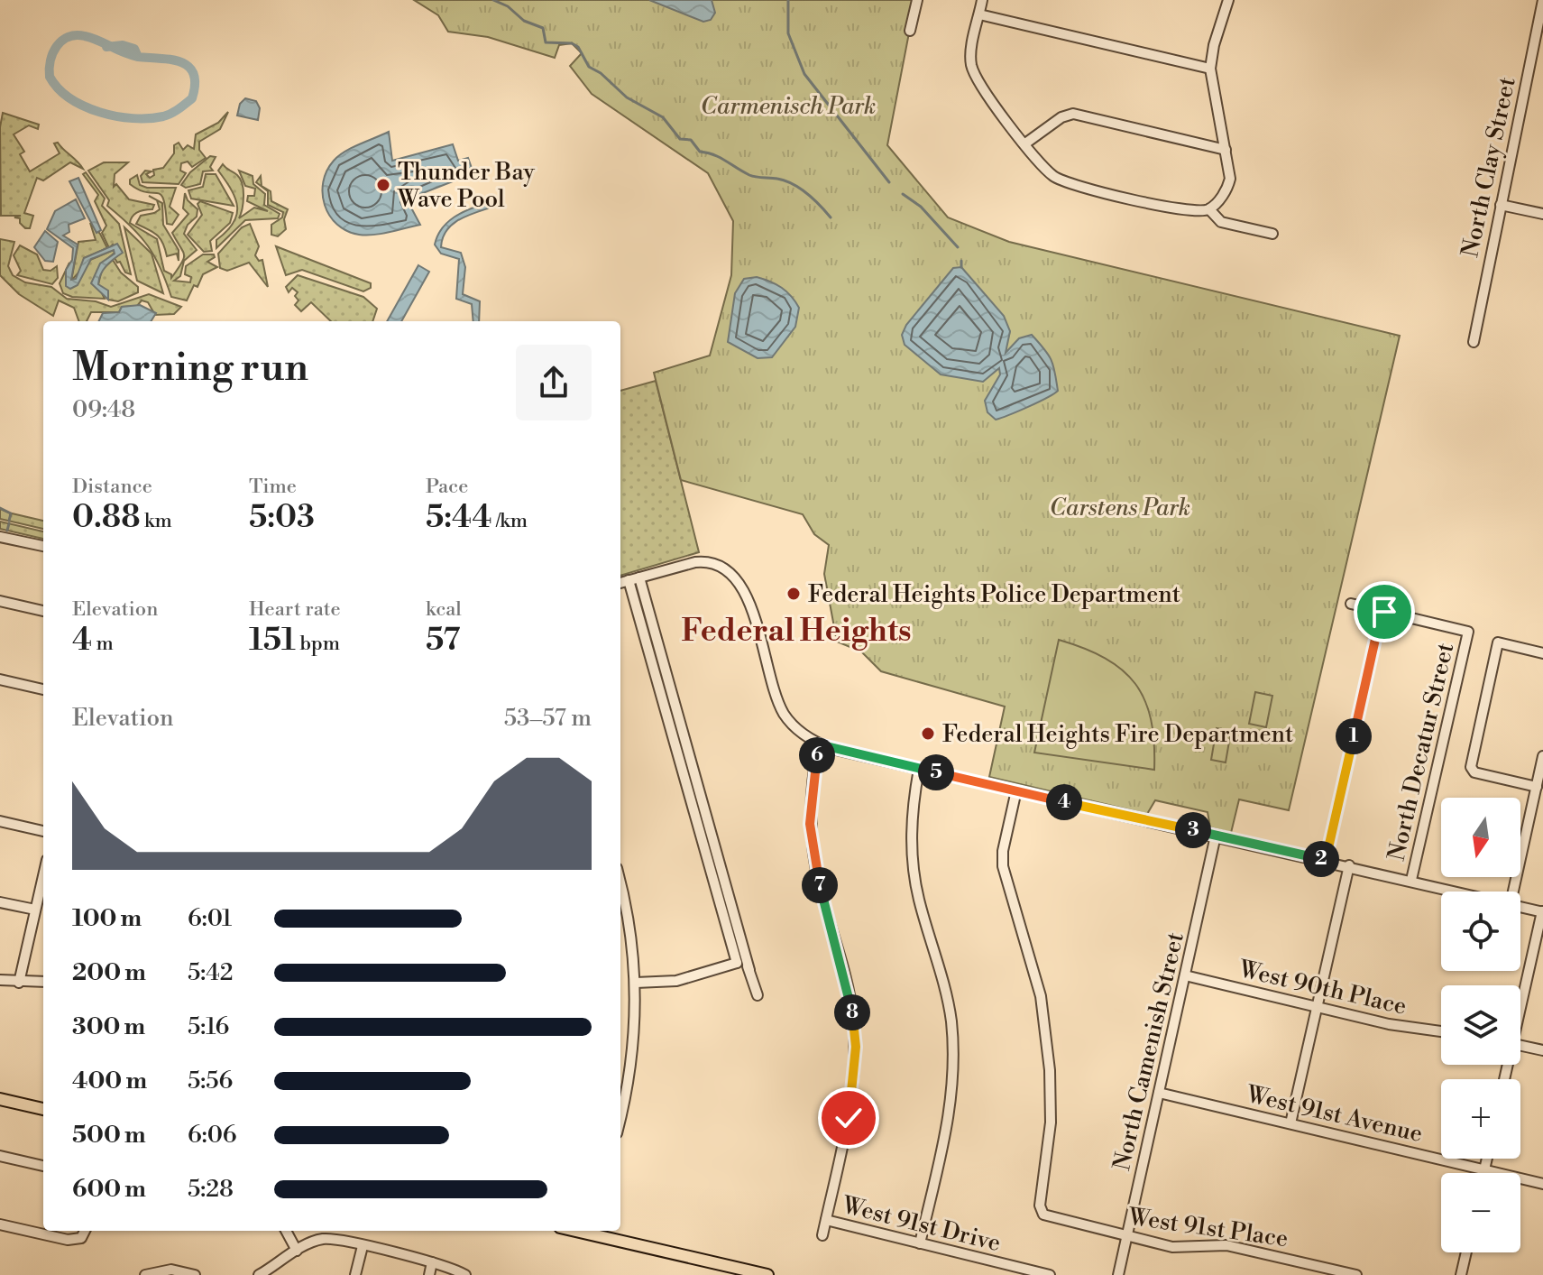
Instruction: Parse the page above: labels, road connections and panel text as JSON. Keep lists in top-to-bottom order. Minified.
{"streets":{"street":["North Clay Street","North Decatur Street","West 90th Place","North Camenish Street","West 91st Avenue","West 91st Drive","West 91st Place"]},"crossings":[["West 90th Place","North Camenish Street"],["North Camenish Street","West 91st Avenue"],["North Camenish Street","West 91st Place"]],"districts":["Federal Heights"],"parks":["Carmenisch Park","Carstens Park"],"places":["Thunder Bay Wave Pool","Federal Heights Police Department","Federal Heights Fire Department"],"north":"bottom","page":{"heading":["Morning run","09:48"],"stats":[["Distance","0.88 km"],["Time","5:03"],["Pace","5:44 /km"],["Elevation","4 m"],["Heart rate","151 bpm"],["kcal","57"]],"chart":["Elevation","53–57 m"],"pins":["1","6","5","4","3","2","7","8"],"map_buttons":["+","−"],"list":[{"name":"100 m","note":"6:01"},{"name":"200 m","note":"5:42"},{"name":"300 m","note":"5:16"},{"name":"400 m","note":"5:56"},{"name":"500 m","note":"6:06"},{"name":"600 m","note":"5:28"}]}}
